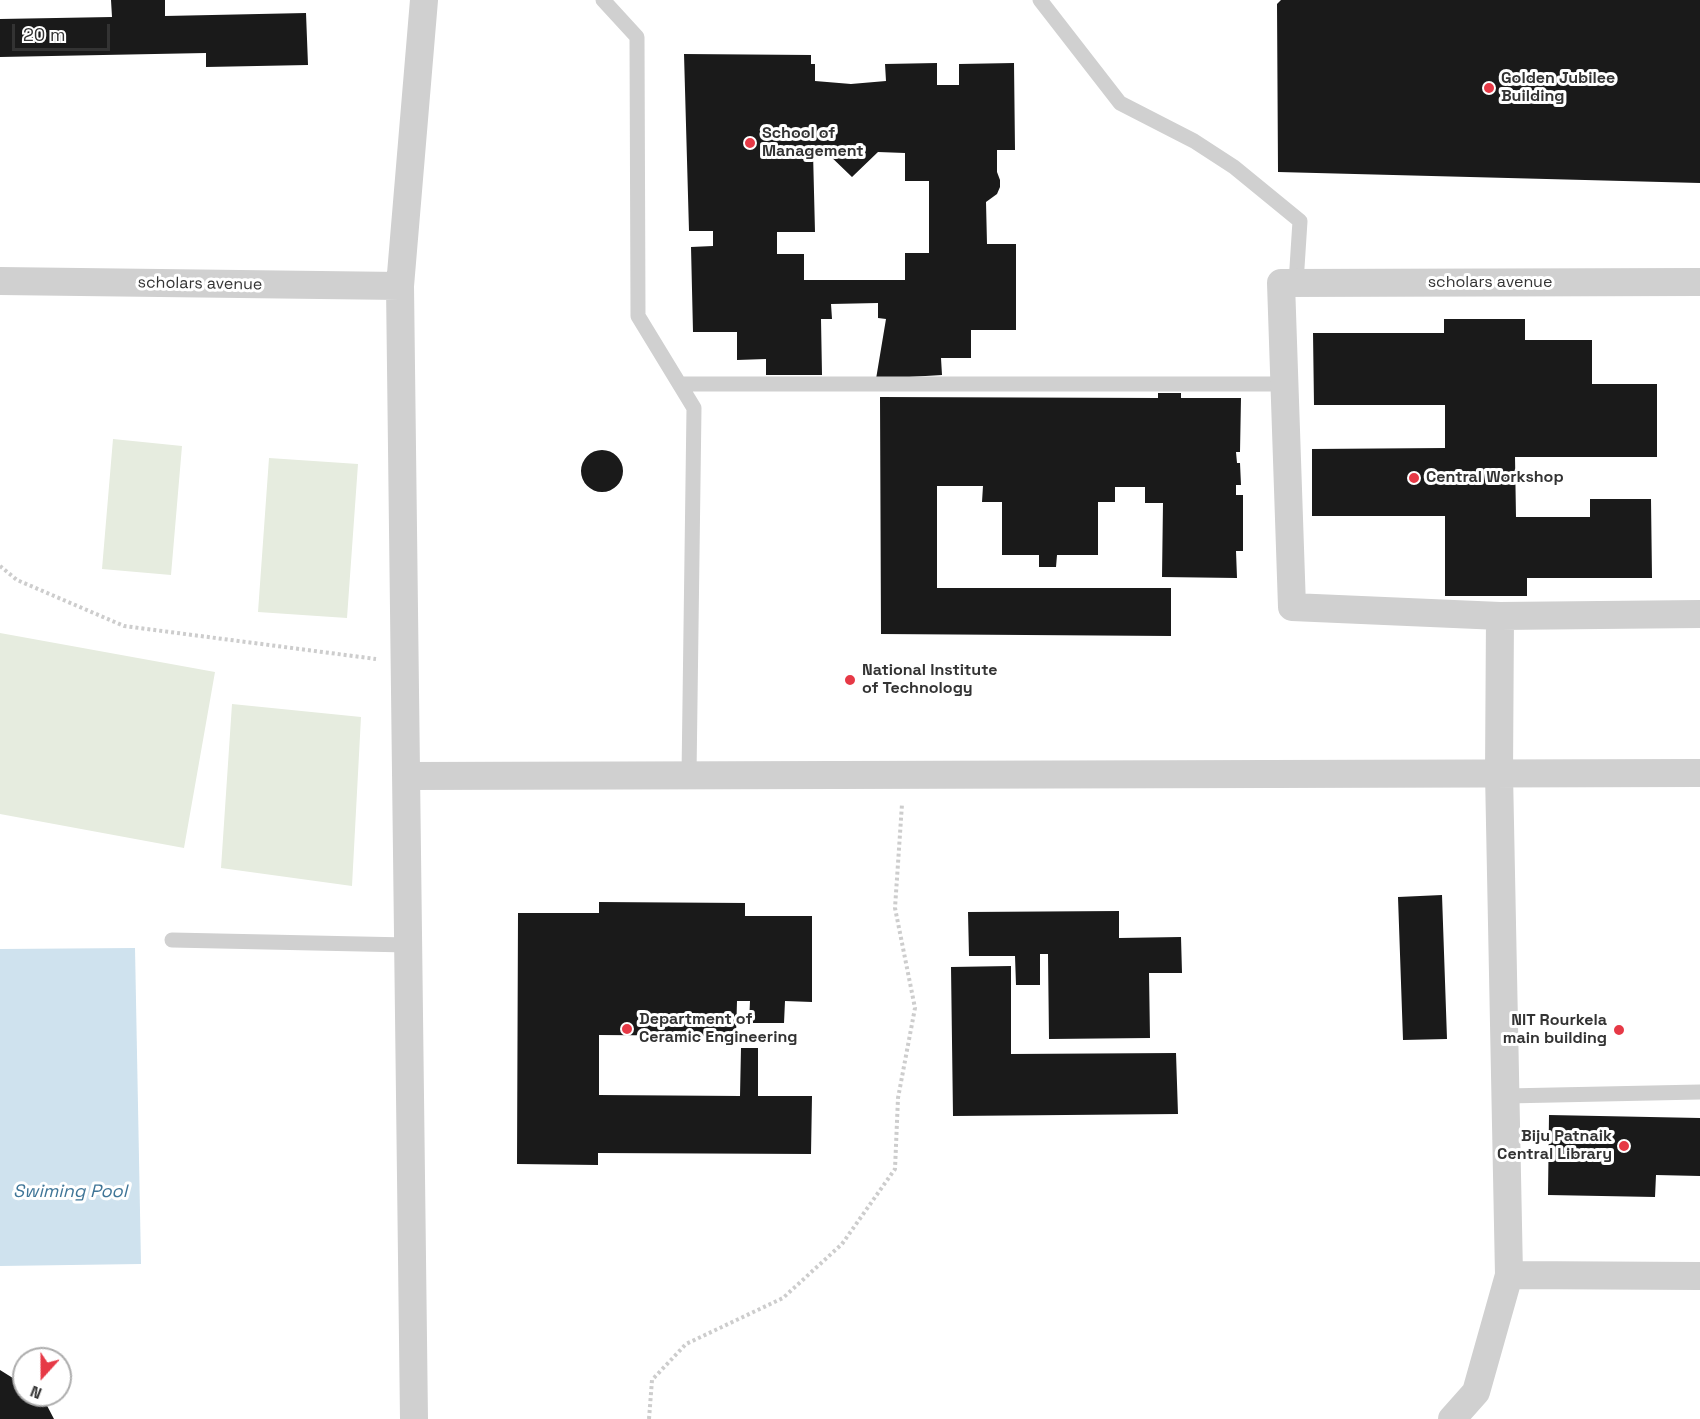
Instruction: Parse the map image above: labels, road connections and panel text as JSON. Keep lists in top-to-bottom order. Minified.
{"streets":{"street":["scholars avenue"]},"water":["Swiming Pool"],"places":["Golden Jubilee Building","School of Management","Central Workshop","National Institute of Technology","Department of Ceramic Engineering","NIT Rourkela main building","Biju Patnaik Central Library"],"scale_bar":"20 m","north":"bottom"}
